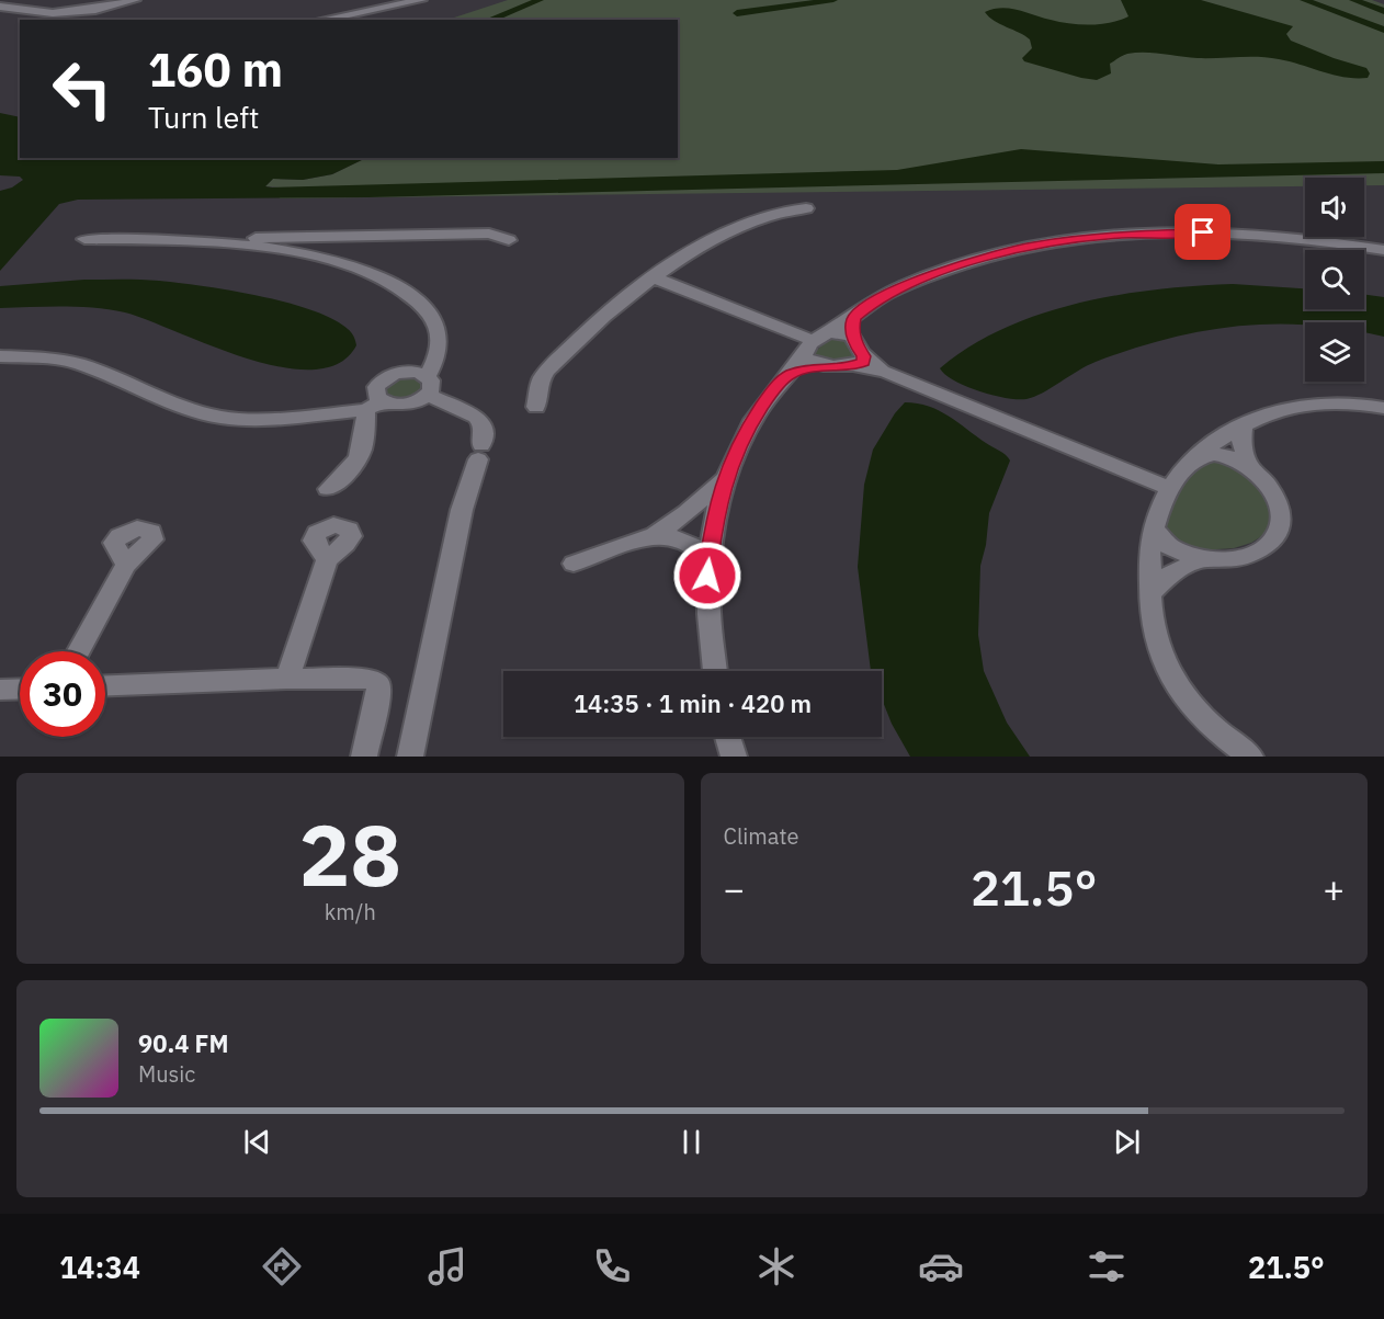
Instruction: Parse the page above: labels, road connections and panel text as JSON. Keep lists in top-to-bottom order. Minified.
{"page":{"turn":["160 m","Turn left"],"limit":"30","trip":"14:35 · 1 min · 420 m","tile":[["28","km/h"],"Climate"],"heat":["−","21.5°","+"],"song":["90.4 FM","Music"],"tabs":["14:34","21.5°"]}}
